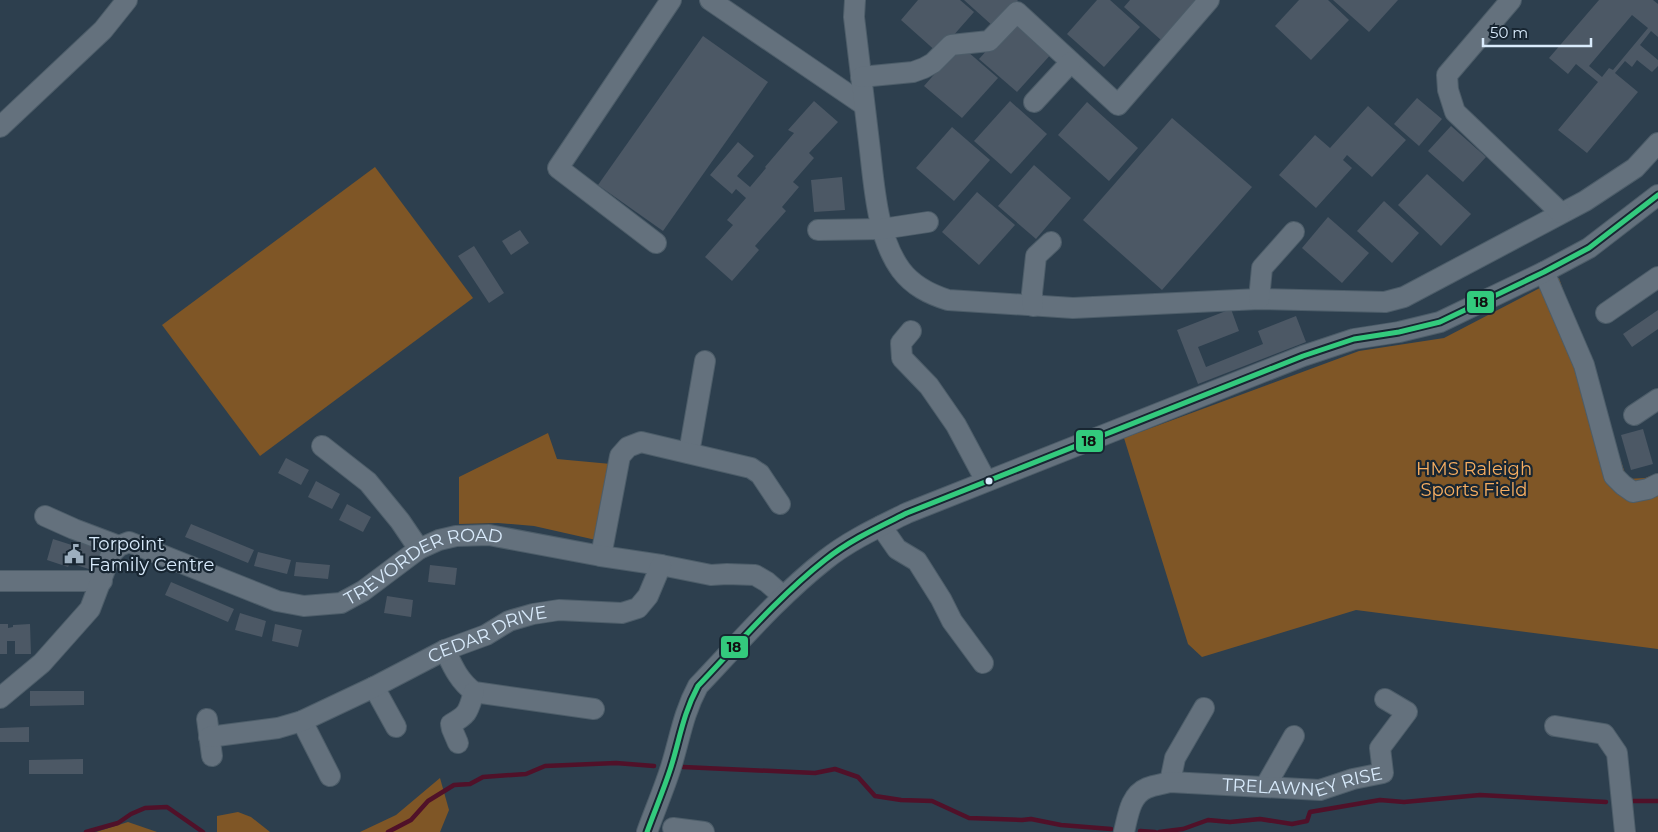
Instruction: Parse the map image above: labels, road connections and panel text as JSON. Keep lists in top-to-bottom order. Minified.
{"streets":{"street":["TREVORDER ROAD","CEDAR DRIVE","TRELAWNEY RISE"]},"crossings":[["TREVORDER ROAD","CEDAR DRIVE"]],"parks":["HMS Raleigh Sports Field"],"places":{"public building":["Torpoint Family Centre"]},"lines":["transit line 18"],"scale_bar":"50 m"}
